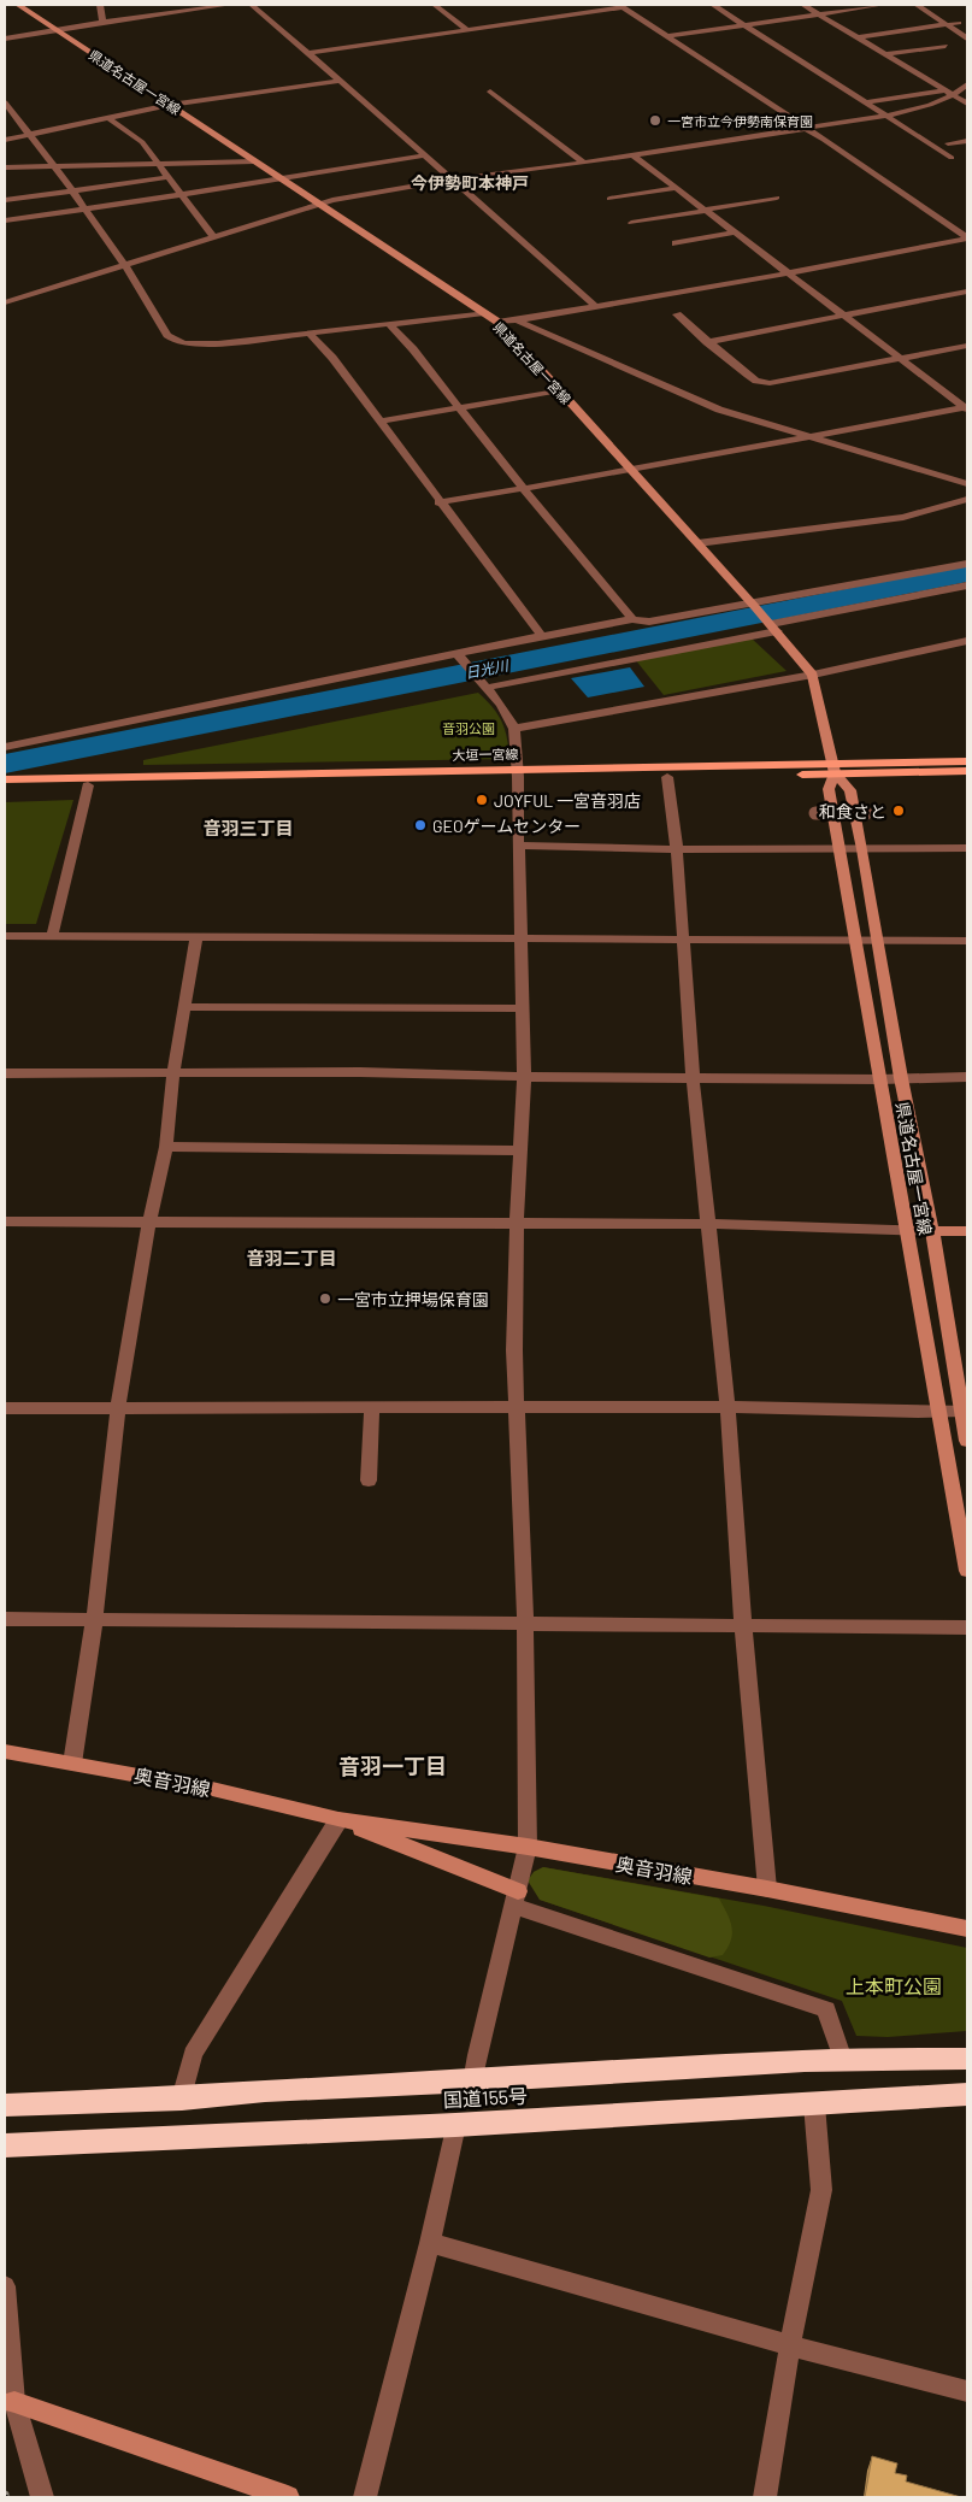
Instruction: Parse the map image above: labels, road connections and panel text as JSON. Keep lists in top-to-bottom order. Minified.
{"streets":{"highway":["国道155号"],"main road":["県道名古屋一宮線","大垣一宮線","奥音羽線"]},"crossings":[["県道名古屋一宮線","大垣一宮線"]],"districts":["今伊勢町本神戸","音羽三丁目","音羽二丁目","音羽一丁目"],"water":["日光川"],"parks":["音羽公園","上本町公園"],"places":["一宮市立今伊勢南保育園","JOYFUL 一宮音羽店","和食さと","GEOゲームセンター","一宮市立押場保育園"]}
